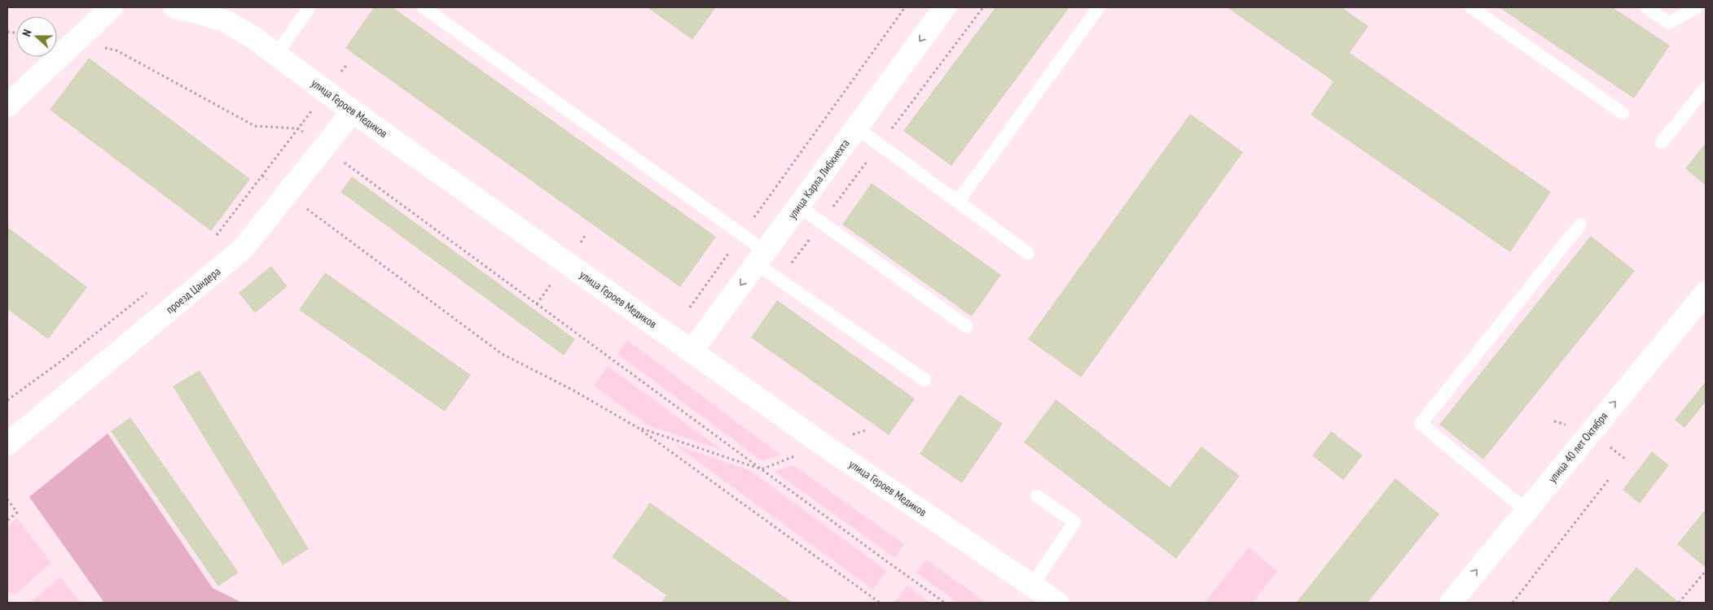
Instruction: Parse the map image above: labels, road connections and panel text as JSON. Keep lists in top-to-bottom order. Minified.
{"streets":{"street":["улица Героев Медиков","улица Карла Либкнехта","проезд Цандера","улица 40 лет Октября"]},"crossings":[["улица Героев Медиков","улица Карла Либкнехта"],["улица Героев Медиков","проезд Цандера"]],"one_way":["улица Карла Либкнехта","улица 40 лет Октября"],"north":"left"}
